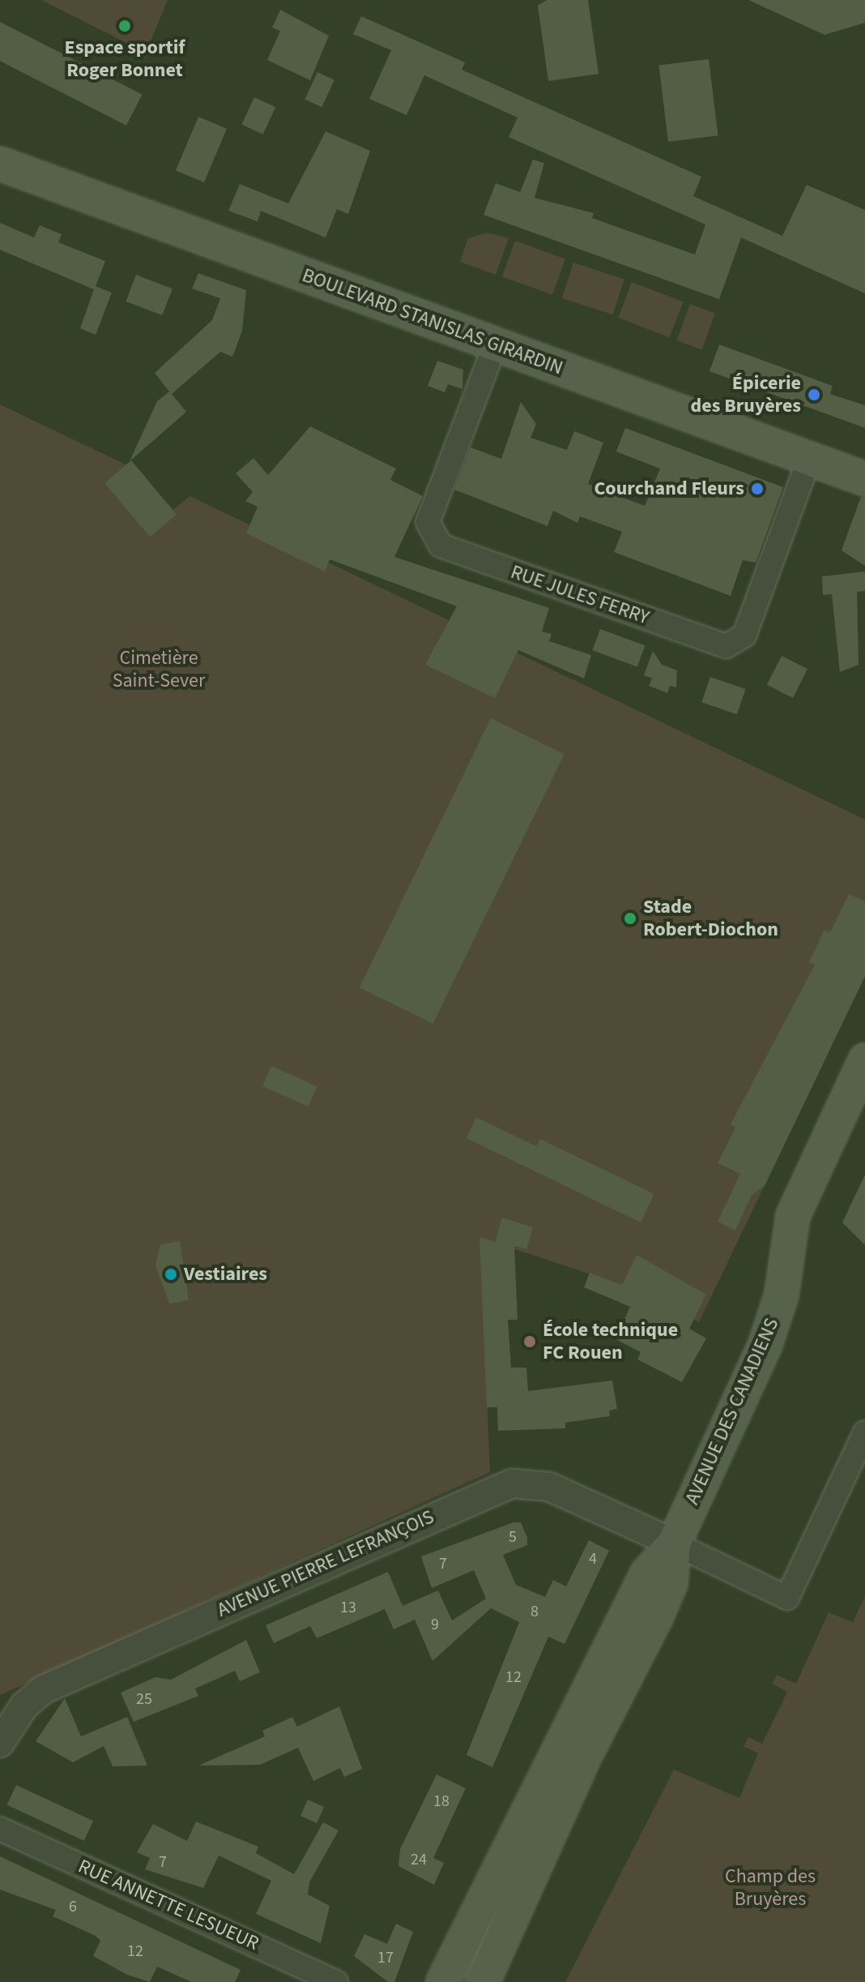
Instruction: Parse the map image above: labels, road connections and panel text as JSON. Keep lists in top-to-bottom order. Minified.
{"streets":{"main road":["BOULEVARD STANISLAS GIRARDIN","AVENUE DES CANADIENS"],"street":["RUE JULES FERRY","AVENUE PIERRE LEFRANÇOIS","RUE ANNETTE LESUEUR"]},"crossings":[["BOULEVARD STANISLAS GIRARDIN","RUE JULES FERRY"],["AVENUE DES CANADIENS","AVENUE PIERRE LEFRANÇOIS"]],"parks":["Cimetière Saint-Sever","Champ des Bruyères"],"places":["Espace sportif Roger Bonnet","Épicerie des Bruyères","Courchand Fleurs","Stade Robert-Diochon","Vestiaires","École technique FC Rouen"],"house_numbers":["5","4","7","13","8","9","12","25","18","24","7","6","12","17"]}
